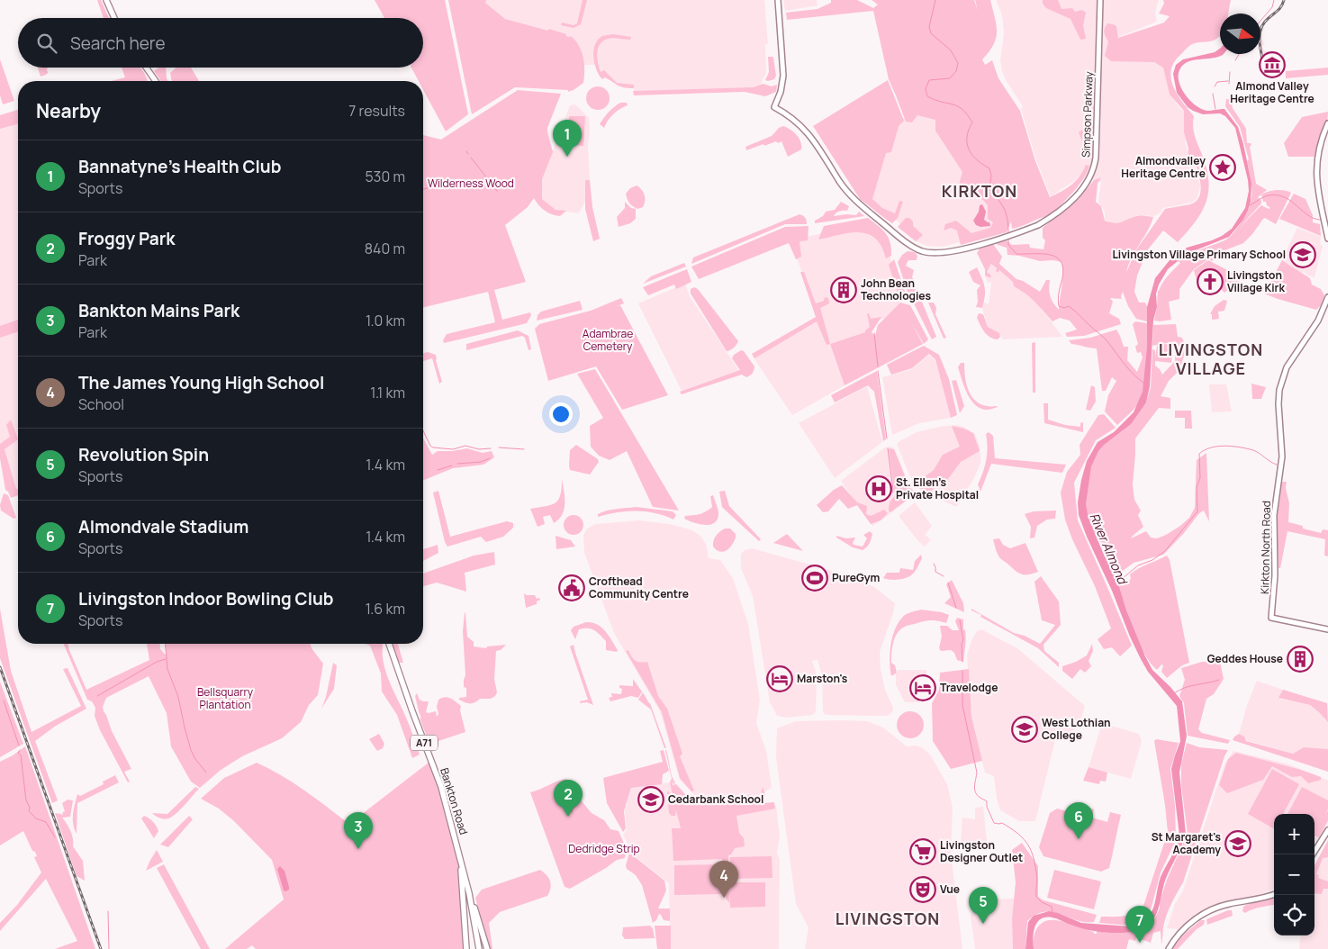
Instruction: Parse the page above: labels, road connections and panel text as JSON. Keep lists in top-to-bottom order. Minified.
{"streets":{"main road":["Simpson Parkway","Kirkton North Road","A71","Bankton Road"]},"districts":["KIRKTON","LIVINGSTON VILLAGE","LIVINGSTON"],"water":["River Almond"],"parks":["Wilderness Wood","Adambrae Cemetery","Bellsquarry Plantation","Dedridge Strip"],"places":{"museum":["Almond Valley Heritage Centre"],"place":["Almondvalley Heritage Centre"],"school or university":["Livingston Village Primary School","West Lothian College","Cedarbank School","St Margaret's Academy"],"church":["Livingston Village Kirk"],"building":["John Bean Technologies","Geddes House"],"hospital":["St. Ellen’s Private Hospital"],"sports":["PureGym"],"public building":["Crofthead Community Centre"],"hotel":["Marston's","Travelodge"],"supermarket":["Livingston Designer Outlet"],"theatre":["Vue"]},"north":"right","page":{"search":"Search here","heading":["Nearby","7 results"],"pins":["1","2","6","3","4","5","7"],"list":[{"mark":"1","name":"Bannatyne's Health Club","note":"Sports","value":"530 m"},{"mark":"2","name":"Froggy Park","note":"Park","value":"840 m"},{"mark":"3","name":"Bankton Mains Park","note":"Park","value":"1.0 km"},{"mark":"4","name":"The James Young High School","note":"School","value":"1.1 km"},{"mark":"5","name":"Revolution Spin","note":"Sports","value":"1.4 km"},{"mark":"6","name":"Almondvale Stadium","note":"Sports","value":"1.4 km"},{"mark":"7","name":"Livingston Indoor Bowling Club","note":"Sports","value":"1.6 km"}],"map_buttons":["+","−"]}}
